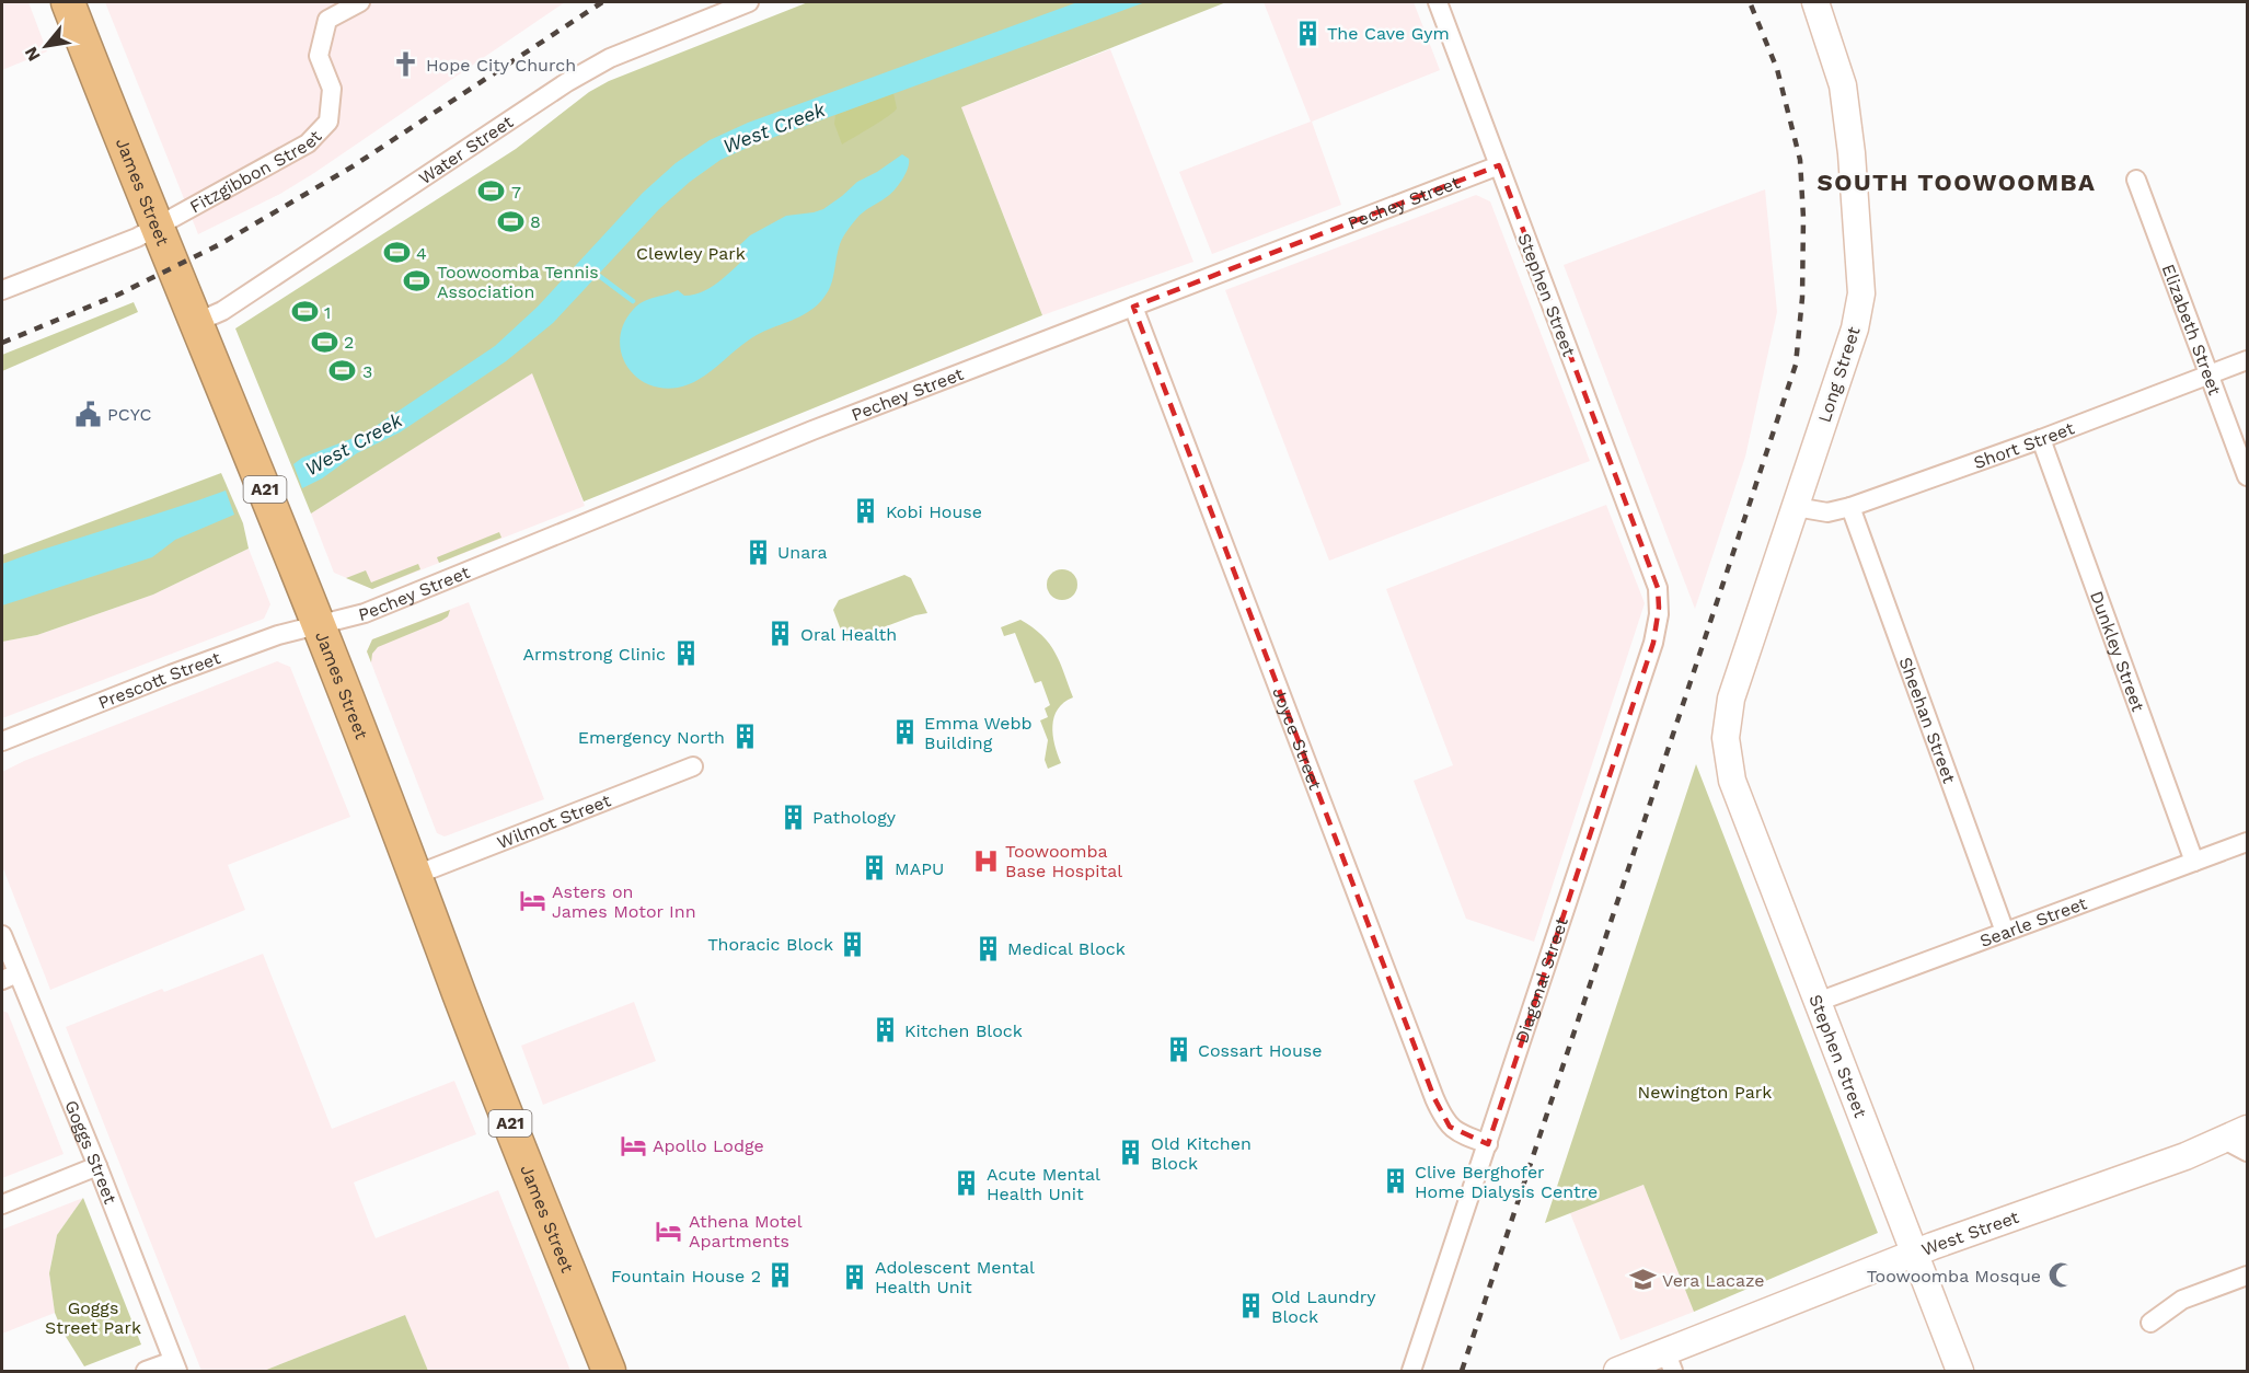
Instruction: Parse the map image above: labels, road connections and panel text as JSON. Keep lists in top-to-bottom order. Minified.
{"streets":{"highway":["James Street","A21"],"street":["Water Street","Fitzgibbon Street","Pechey Street","Stephen Street","Elizabeth Street","Long Street","Short Street","Dunkley Street","Prescott Street","Sheehan Street","Joyce Street","Wilmot Street","Searle Street","Diagonal Street","Goggs Street","West Street"]},"crossings":[["Water Street","James Street"],["Fitzgibbon Street","James Street"],["James Street","Pechey Street"],["James Street","Prescott Street"],["James Street","Wilmot Street"],["Pechey Street","Stephen Street"],["Pechey Street","Prescott Street"],["Pechey Street","Joyce Street"],["Stephen Street","Long Street"],["Stephen Street","Searle Street"],["Stephen Street","Diagonal Street"],["Stephen Street","West Street"],["Elizabeth Street","Short Street"],["Long Street","Short Street"],["Short Street","Dunkley Street"],["Short Street","Sheehan Street"],["Dunkley Street","Searle Street"],["Sheehan Street","Searle Street"],["Joyce Street","Diagonal Street"]],"districts":["SOUTH TOOWOOMBA"],"water":["West Creek"],"parks":["Clewley Park","Newington Park","Goggs Street Park"],"places":{"building":["The Cave Gym","Kobi House","Unara","Oral Health","Armstrong Clinic","Emma Webb Building","Emergency North","Pathology","MAPU","Thoracic Block","Medical Block","Kitchen Block","Cossart House","Old Kitchen Block","Clive Berghofer Home Dialysis Centre","Acute Mental Health Unit","Fountain House 2","Adolescent Mental Health Unit","Old Laundry Block"],"church":["Hope City Church"],"sports":["7","8","4","Toowoomba Tennis Association","1","2","3"],"public building":["PCYC"],"hospital":["Toowoomba Base Hospital"],"hotel":["Asters on James Motor Inn","Apollo Lodge","Athena Motel Apartments"],"mosque":["Toowoomba Mosque"],"school or university":["Vera Lacaze"]},"north":"bottom left"}
